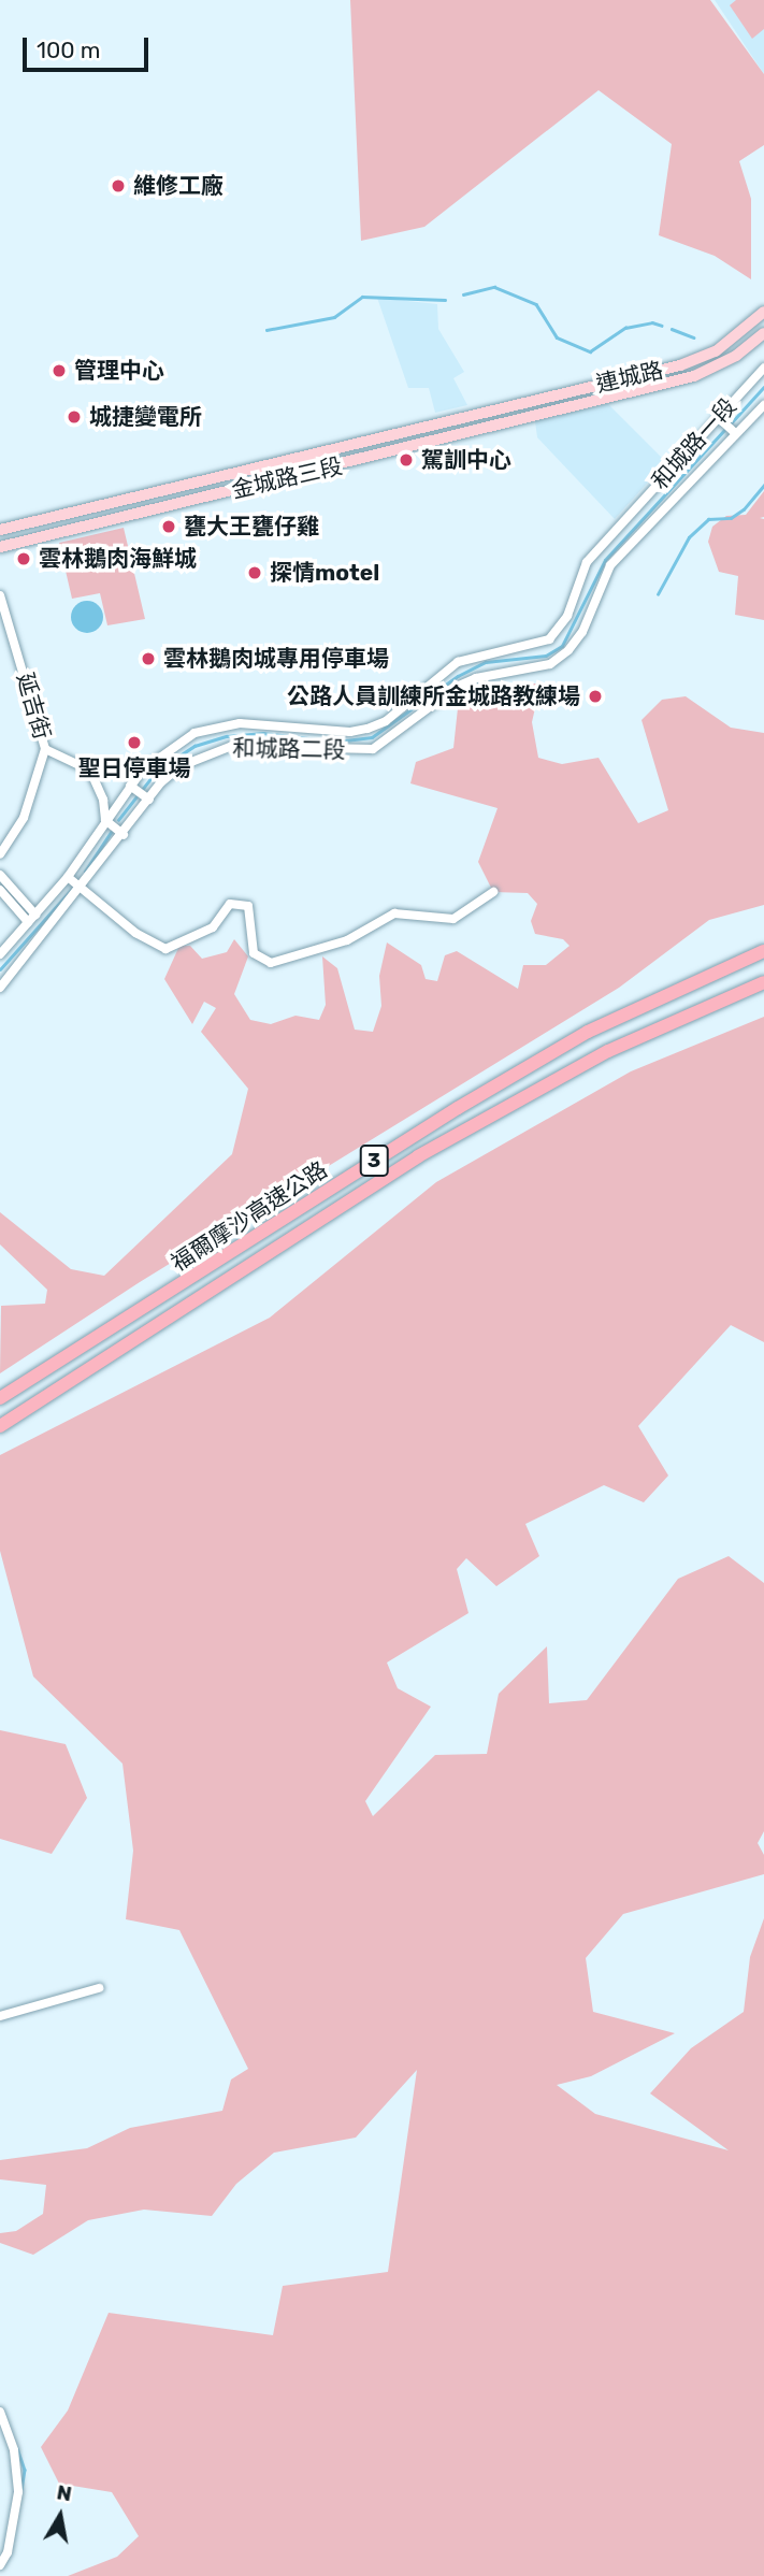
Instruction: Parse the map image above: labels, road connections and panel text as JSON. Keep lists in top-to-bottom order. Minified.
{"streets":{"highway":["3","福爾摩沙高速公路"],"main road":["連城路","金城路三段"],"street":["和城路一段","延吉街","和城路二段"]},"crossings":[["連城路","金城路三段"],["和城路一段","和城路二段"]],"places":["維修工廠","管理中心","城捷變電所","駕訓中心","甕大王甕仔雞","雲林鵝肉海鮮城","探情motel","雲林鵝肉城專用停車場","公路人員訓練所金城路教練場","聖日停車場"],"scale_bar":"100 m","north":"top"}
